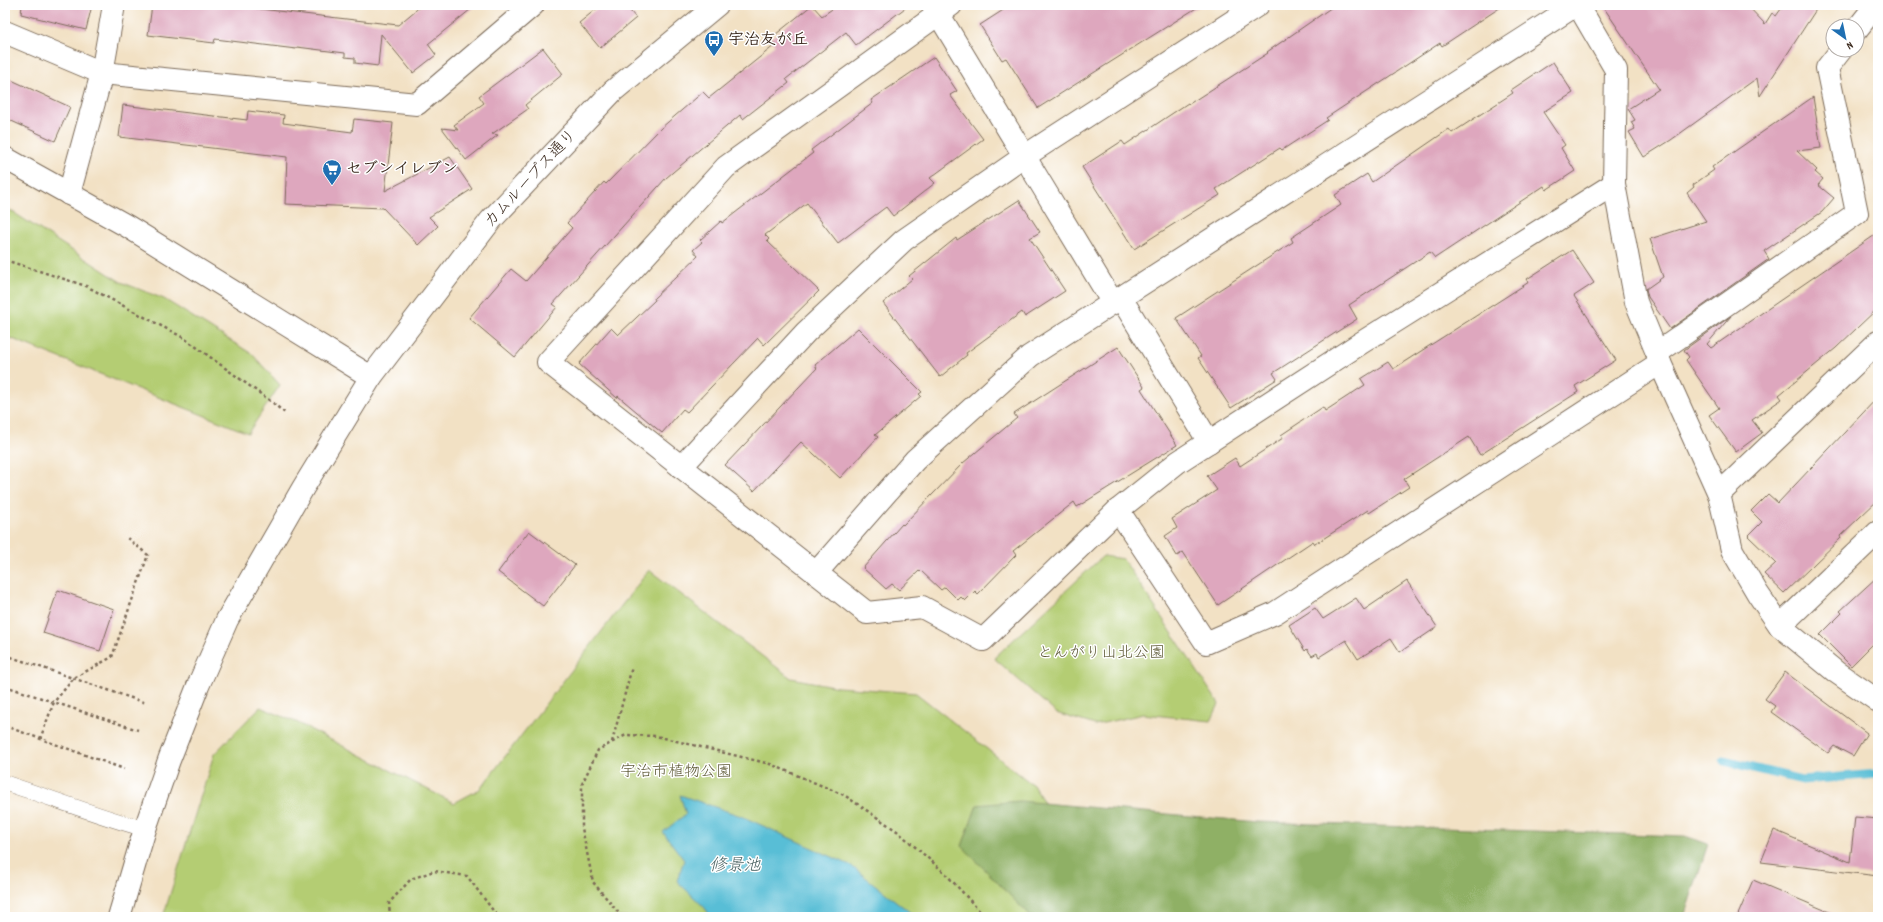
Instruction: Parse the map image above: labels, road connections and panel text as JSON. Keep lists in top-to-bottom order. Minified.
{"streets":{"street":["カムループス通り"]},"water":["修景池"],"parks":["とんがり山北公園","宇治市植物公園"],"places":{"bus stop":["宇治友が丘"],"supermarket":["セブンイレブン"]},"north":"bottom right"}
